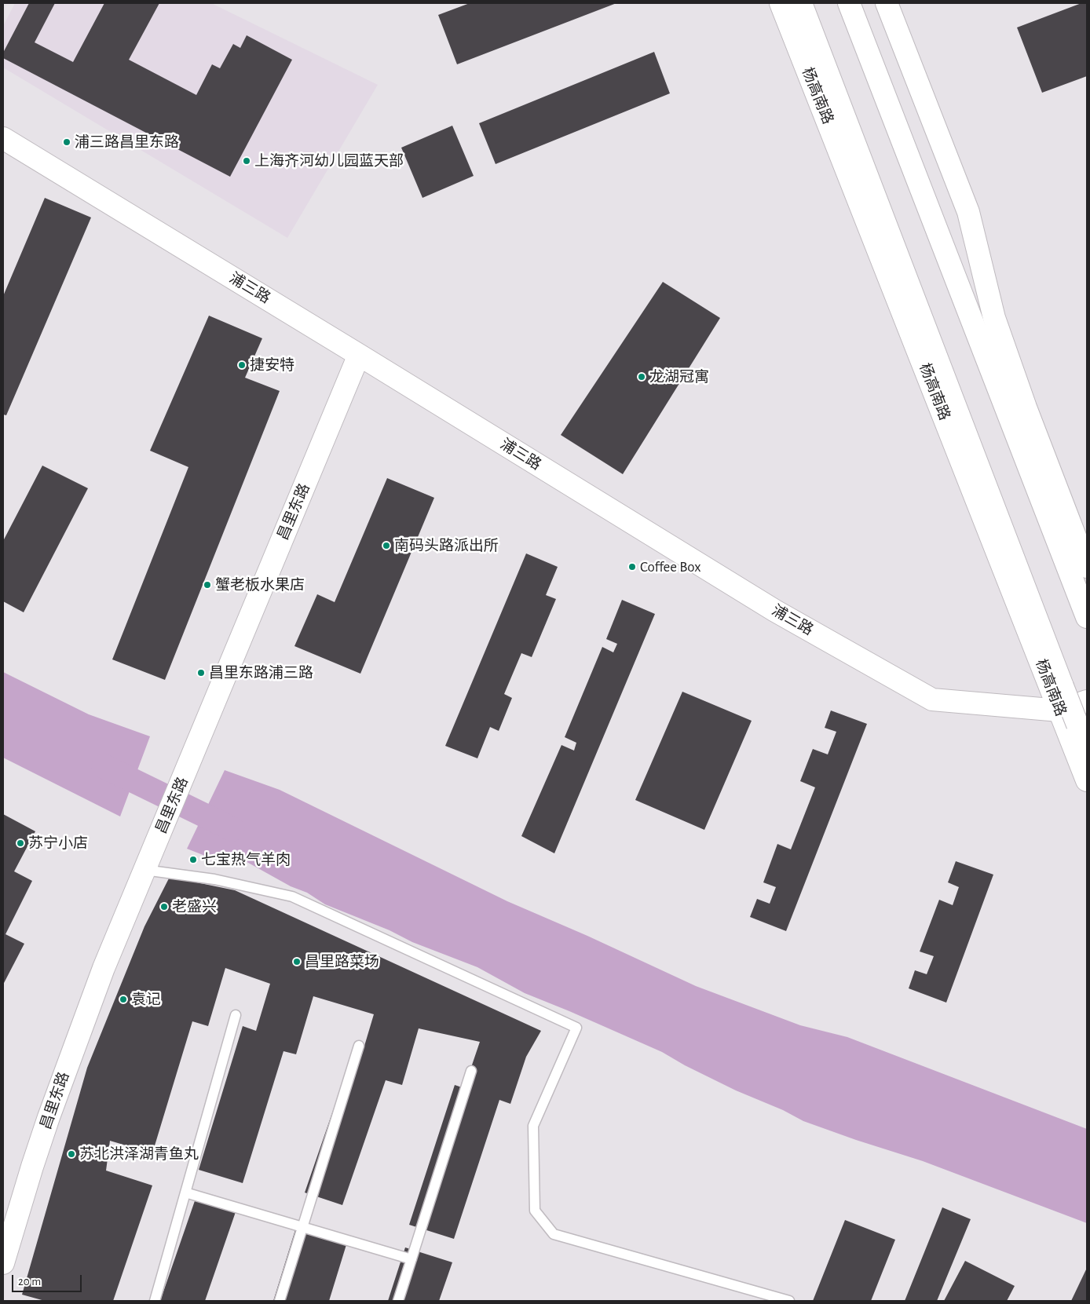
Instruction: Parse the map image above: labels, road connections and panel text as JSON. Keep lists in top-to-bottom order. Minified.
{"streets":{"main road":["杨高南路","浦三路","昌里东路"]},"crossings":[["杨高南路","浦三路"],["浦三路","昌里东路"]],"places":["浦三路昌里东路","上海齐河幼儿园蓝天部","捷安特","龙湖冠寓","南码头路派出所","Coffee Box","蟹老板水果店","昌里东路浦三路","苏宁小店","七宝热气羊肉","老盛兴","昌里路菜场","袁记","苏北洪泽湖青鱼丸"],"scale_bar":"20 m"}
